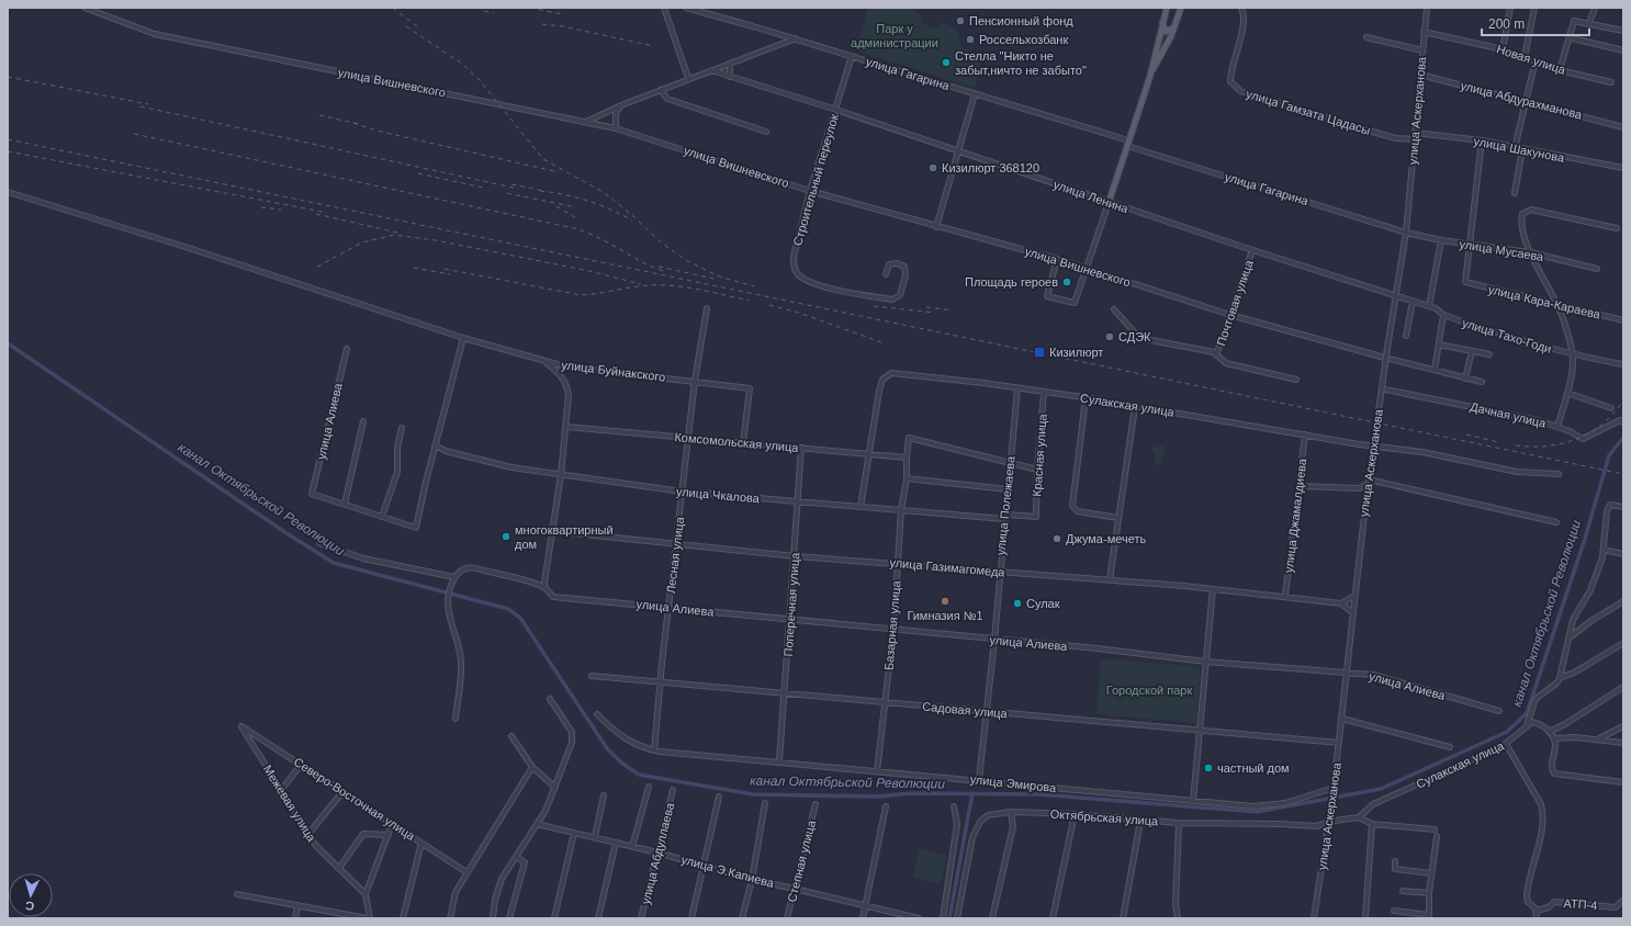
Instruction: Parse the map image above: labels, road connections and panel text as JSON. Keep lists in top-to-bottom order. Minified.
{"streets":{"street":["Новая улица","улица Гагарина","улица Вишневского","улица Абдурахманова","улица Аскерханова","улица Гамзата Цадасы","улица Шакунова","Строительный переулок","улица Ленина","улица Мусаева","улица Кара-Караева","Почтовая улица","улица Тахо-Годи","улица Буйнакского","Сулакская улица","Дачная улица","улица Алиева","Комсомольская улица","Красная улица","улица Чкалова","улица Полежаева","улица Джамалдиева","Лесная улица","улица Газимагомеда","Поперечная улица","Базарная улица","Садовая улица","улица Эмирова","Северо-Восточная улица","Межевая улица","Октябрьская улица","улица Абдуллаева","Степная улица","улица Э.Капиева","АТП-4"]},"crossings":[["Новая улица","улица Аскерханова"],["улица Гагарина","улица Аскерханова"],["улица Гагарина","Строительный переулок"],["улица Гагарина","улица Мусаева"],["улица Вишневского","Строительный переулок"],["улица Вишневского","Почтовая улица"],["улица Абдурахманова","улица Аскерханова"],["улица Аскерханова","улица Гамзата Цадасы"],["улица Аскерханова","улица Шакунова"],["улица Аскерханова","улица Ленина"],["улица Аскерханова","улица Мусаева"],["улица Аскерханова","улица Тахо-Годи"],["улица Аскерханова","улица Алиева"],["улица Аскерханова","Садовая улица"],["улица Аскерханова","улица Эмирова"],["улица Аскерханова","Октябрьская улица"],["Строительный переулок","улица Ленина"],["улица Ленина","Почтовая улица"],["улица Ленина","улица Тахо-Годи"],["улица Мусаева","улица Кара-Караева"],["улица Буйнакского","Комсомольская улица"],["улица Буйнакского","Лесная улица"],["Сулакская улица","Комсомольская улица"],["Сулакская улица","Красная улица"],["Сулакская улица","улица Полежаева"],["Сулакская улица","улица Джамалдиева"],["Сулакская улица","Октябрьская улица"],["улица Алиева","улица Полежаева"],["улица Алиева","Лесная улица"],["улица Алиева","Поперечная улица"],["улица Алиева","Базарная улица"],["Комсомольская улица","Лесная улица"],["Комсомольская улица","Поперечная улица"],["Красная улица","улица Чкалова"],["улица Чкалова","улица Полежаева"],["улица Чкалова","Лесная улица"],["улица Чкалова","Поперечная улица"],["улица Чкалова","Базарная улица"],["улица Полежаева","улица Газимагомеда"],["улица Полежаева","Садовая улица"],["улица Полежаева","улица Эмирова"],["улица Джамалдиева","улица Газимагомеда"],["Лесная улица","улица Газимагомеда"],["Лесная улица","Садовая улица"],["Лесная улица","улица Эмирова"],["улица Газимагомеда","Поперечная улица"],["улица Газимагомеда","Базарная улица"],["Поперечная улица","Садовая улица"],["Поперечная улица","улица Эмирова"],["Базарная улица","Садовая улица"],["Базарная улица","улица Эмирова"],["Северо-Восточная улица","Межевая улица"],["улица Абдуллаева","улица Э.Капиева"],["Степная улица","улица Э.Капиева"]],"water":["канал Октябрьской Революции"],"parks":["Парк у администрации","Городской парк"],"places":{"other":["Пенсионный фонд","Россельхозбанк","Стелла \"Никто не забыт,ничто не забыто\"","Кизилюрт 368120","Площадь героев","СДЭК","многоквартирный дом","Джума-мечеть","Гимназия №1","Сулак","частный дом"],"transit":["Кизилюрт"]},"scale_bar":"200 m","north":"bottom"}
